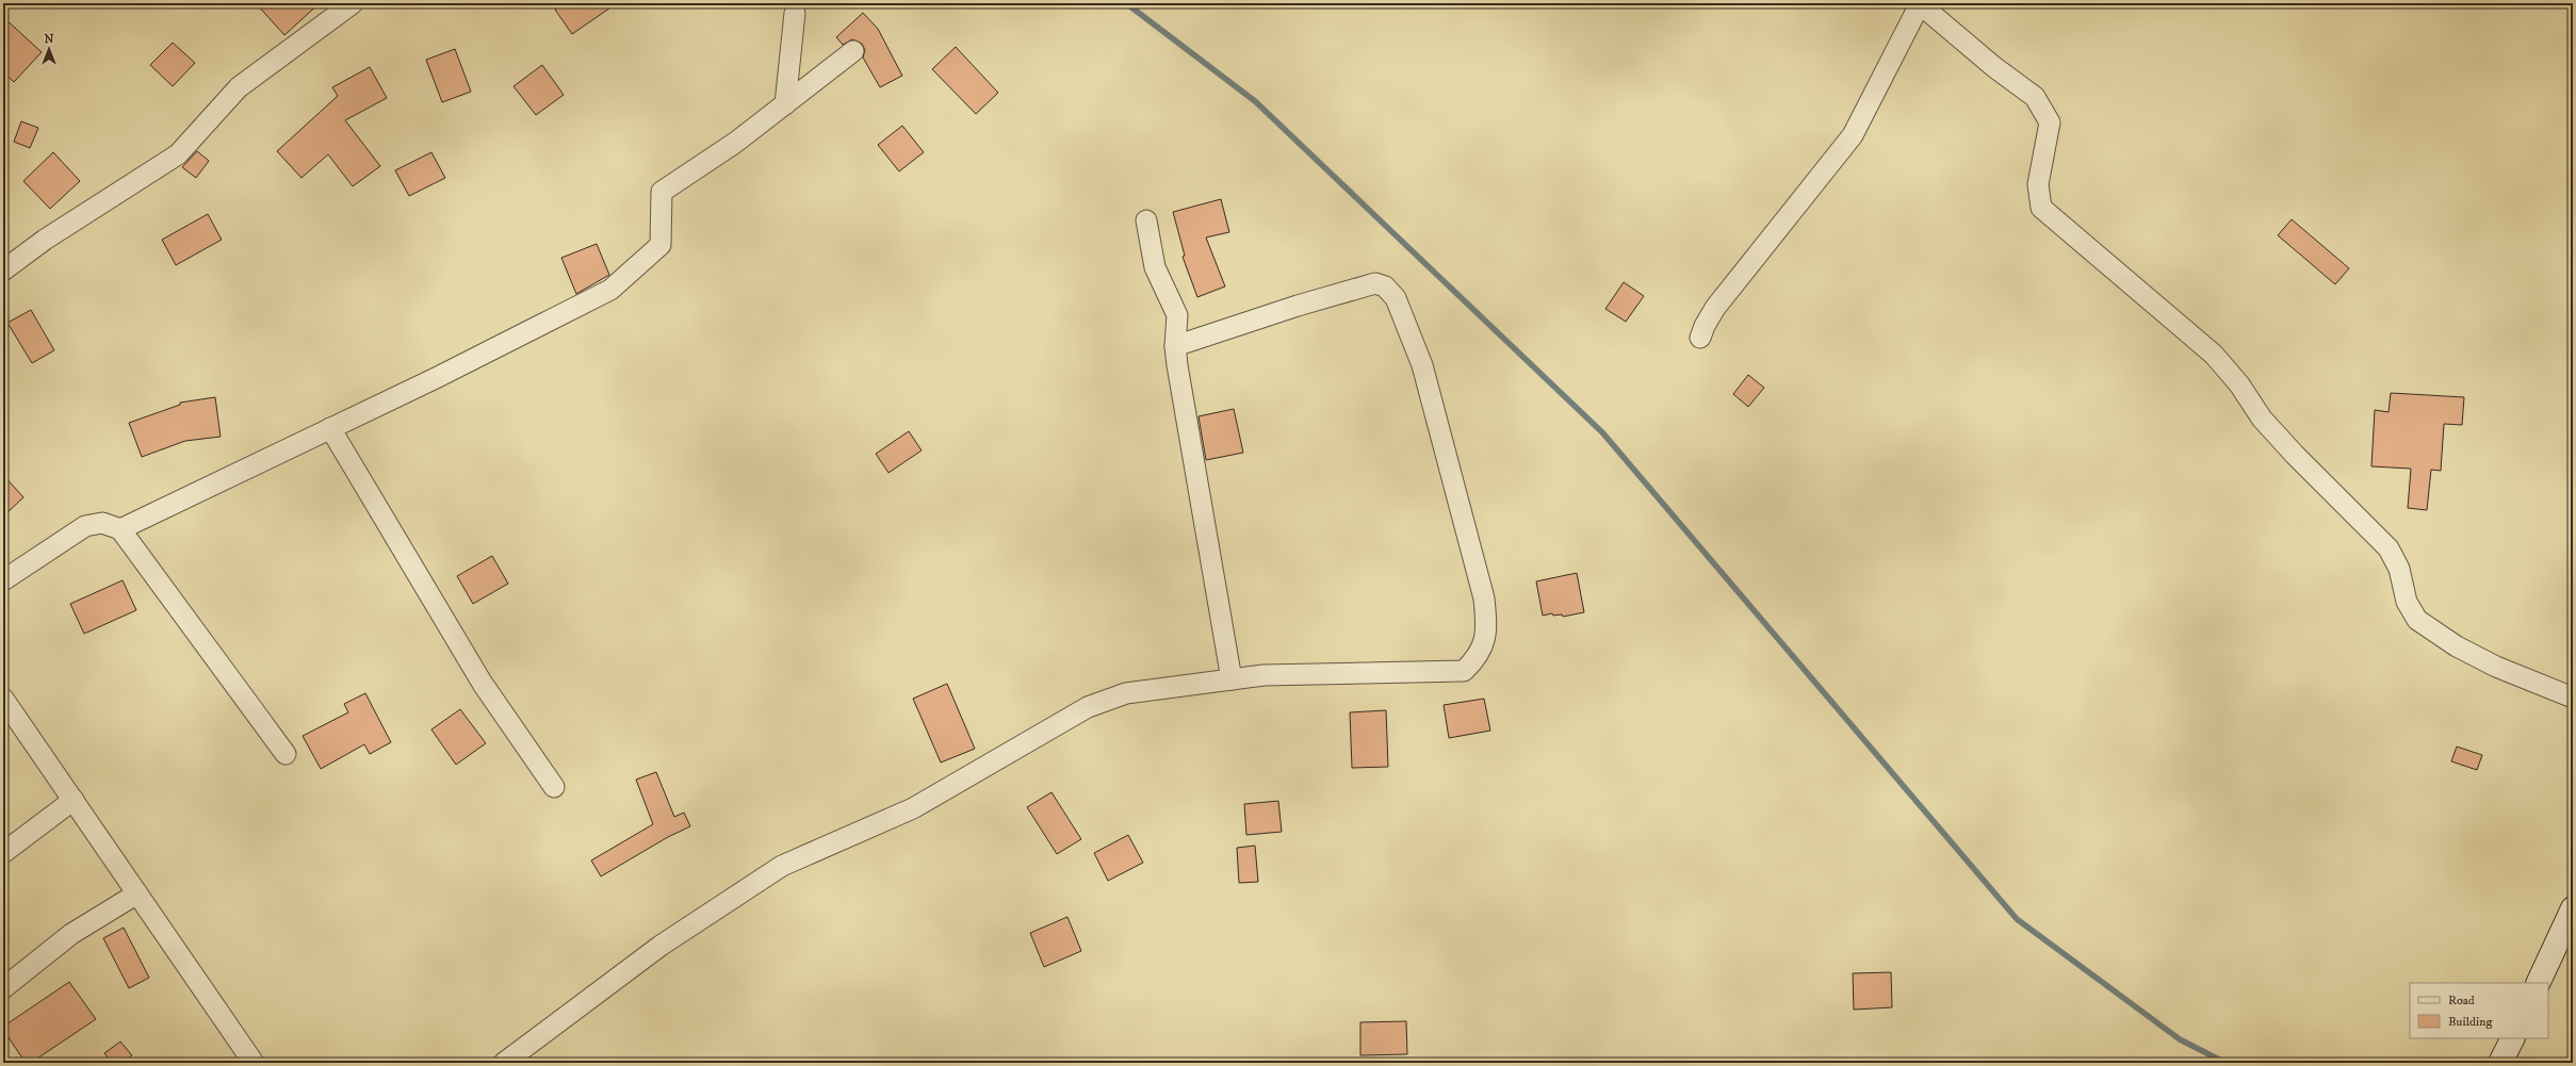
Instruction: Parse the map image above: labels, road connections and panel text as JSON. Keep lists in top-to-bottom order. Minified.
{"legend":["Road","Building"],"north":"top"}
